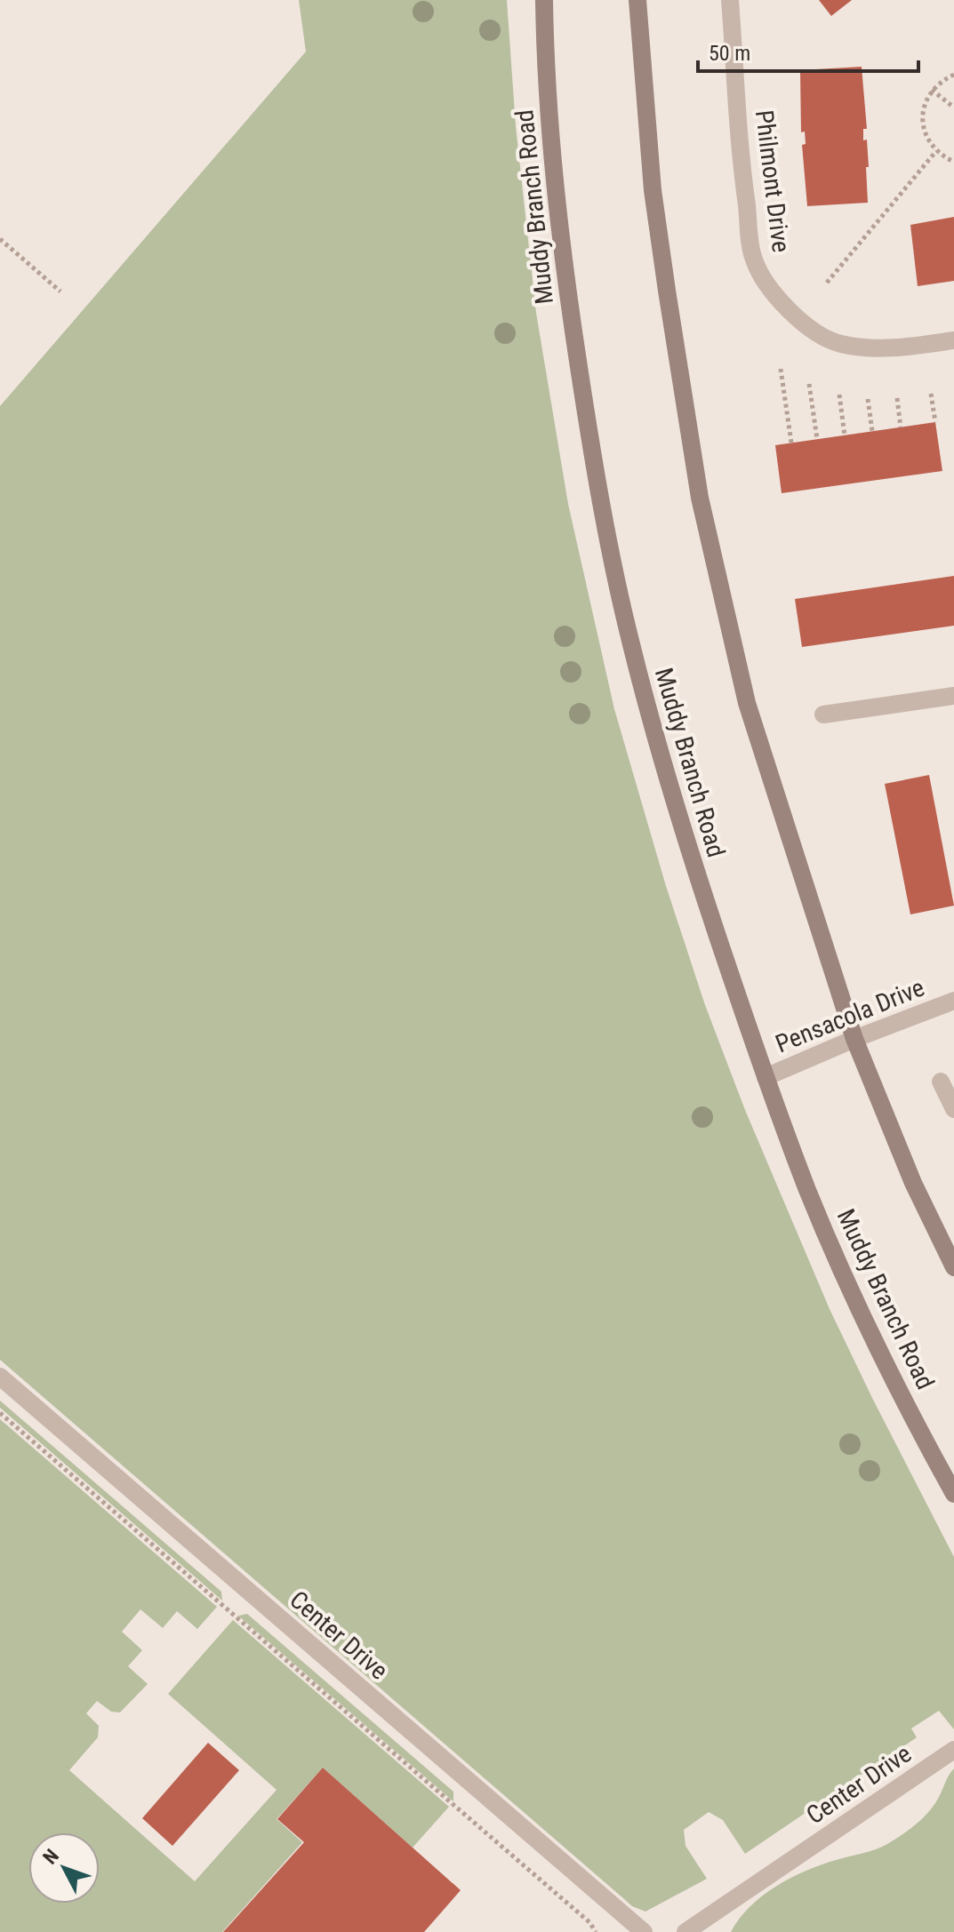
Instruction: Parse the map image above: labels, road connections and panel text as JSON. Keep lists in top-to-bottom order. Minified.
{"streets":{"main road":["Muddy Branch Road"],"street":["Philmont Drive","Pensacola Drive","Center Drive"]},"crossings":[["Muddy Branch Road","Pensacola Drive"]],"scale_bar":"50 m","north":"top left"}
